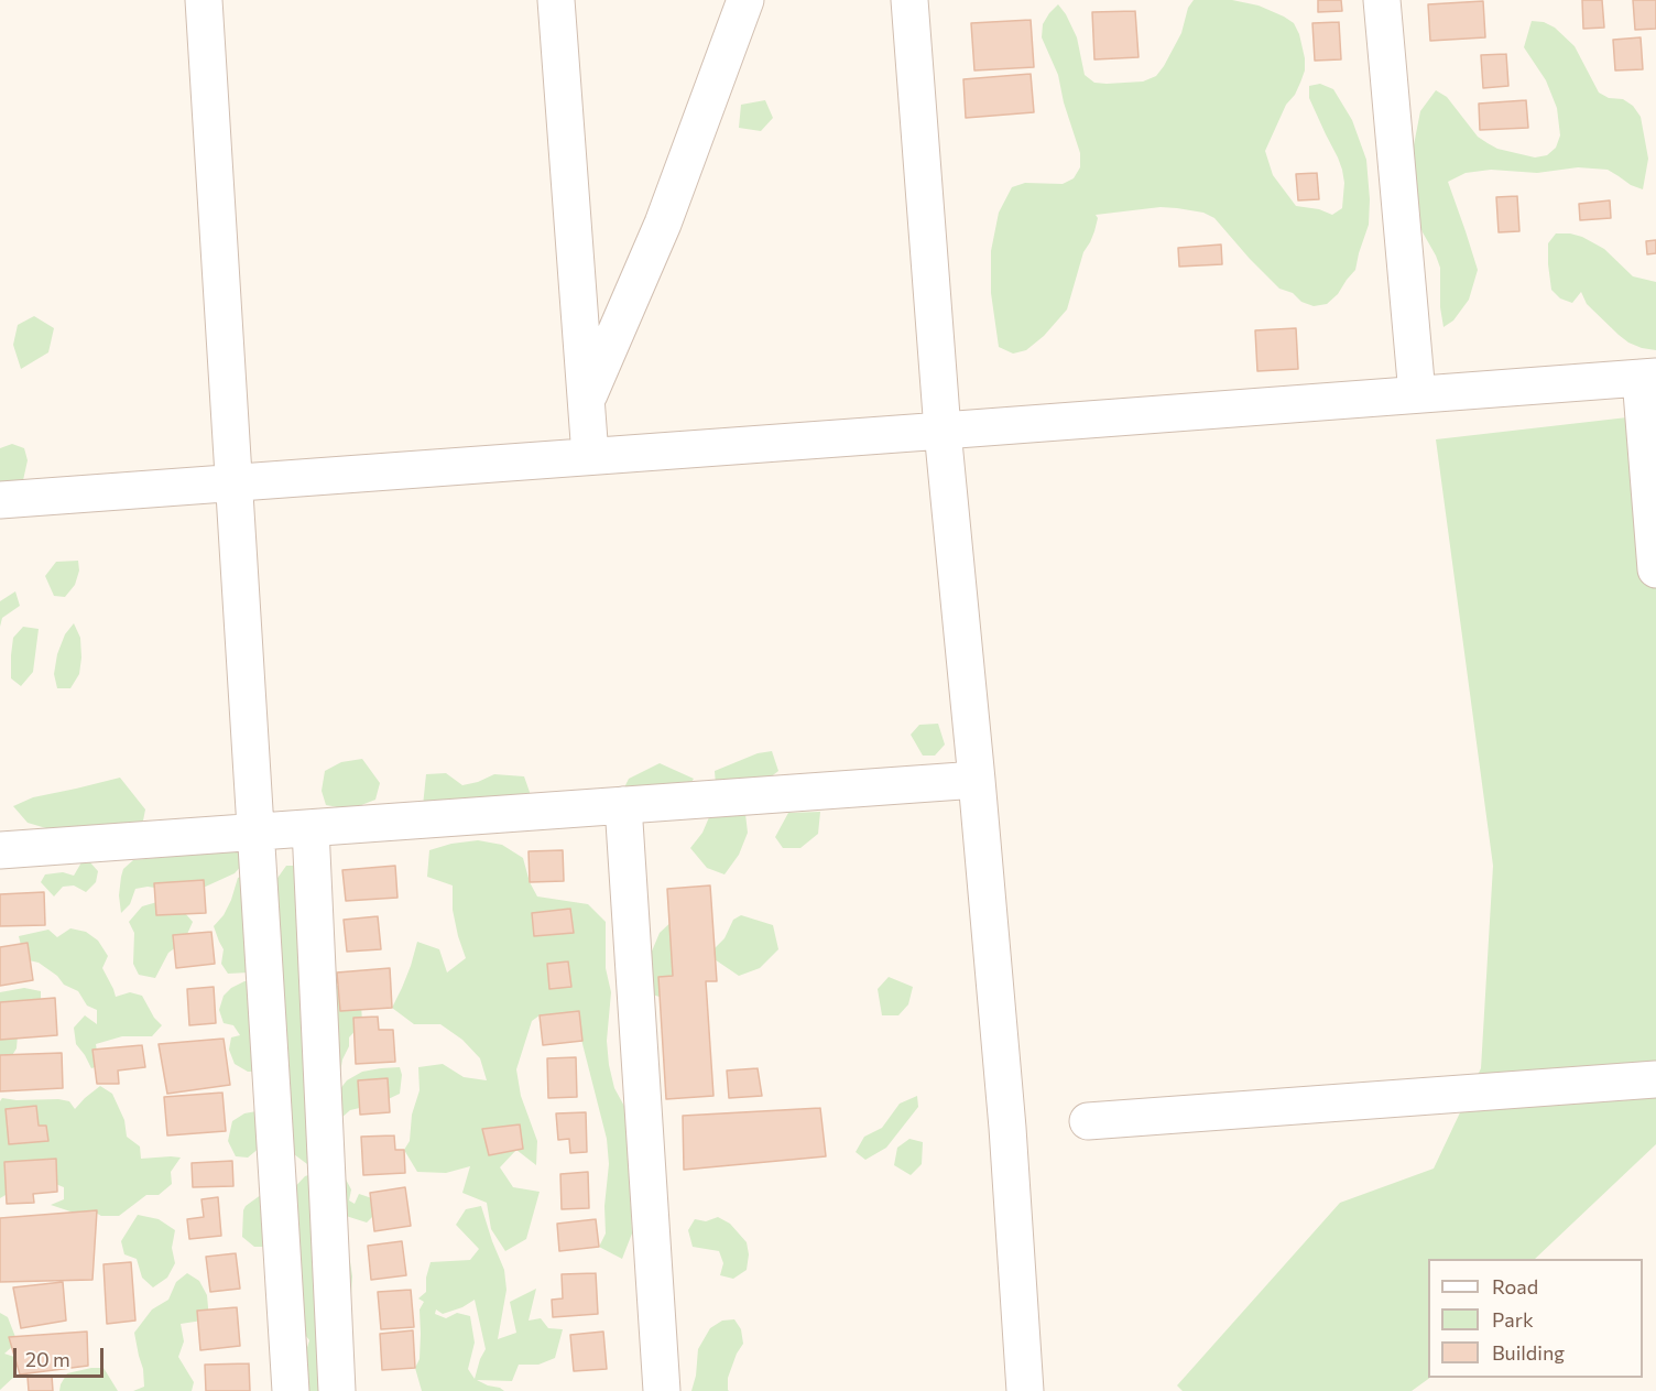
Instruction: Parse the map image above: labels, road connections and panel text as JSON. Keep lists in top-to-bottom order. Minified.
{"legend":["Road","Park","Building"],"scale_bar":"20 m"}
